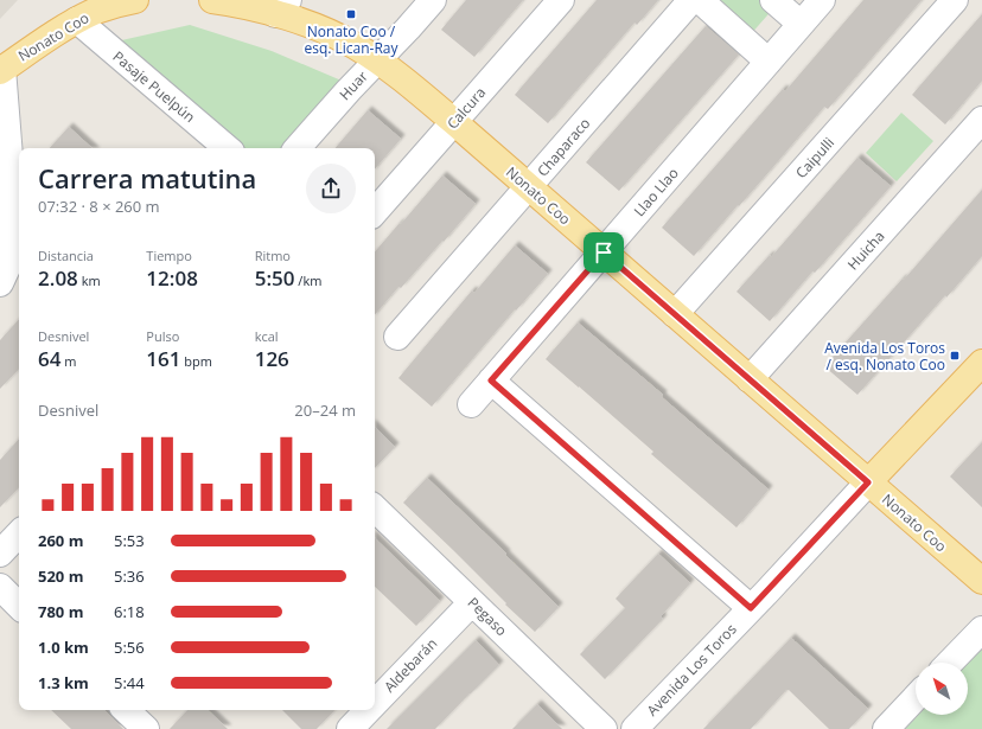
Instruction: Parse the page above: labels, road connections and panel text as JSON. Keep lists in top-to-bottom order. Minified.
{"streets":{"main road":["Nonato Coo","Avenida Los Toros"],"street":["Huar","Pasaje Puelpún","Calcura","Chaparaco","Caipulli","Llao Llao","Huicha","Pegaso","Aldebarán"]},"crossings":[["Nonato Coo","Huar"],["Nonato Coo","Pasaje Puelpún"],["Nonato Coo","Calcura"],["Nonato Coo","Chaparaco"],["Nonato Coo","Caipulli"],["Nonato Coo","Llao Llao"],["Nonato Coo","Huicha"],["Nonato Coo","Avenida Los Toros"],["Pegaso","Aldebarán"]],"places":{"transit":["Nonato Coo / esq. Lican-Ray","Avenida Los Toros / esq. Nonato Coo"]},"north":"top left","page":{"heading":["Carrera matutina","07:32 · 8 × 260 m"],"stats":[["Distancia","2.08 km"],["Tiempo","12:08"],["Ritmo","5:50 /km"],["Desnivel","64 m"],["Pulso","161 bpm"],["kcal","126"]],"chart":["Desnivel","20–24 m"],"list":[{"name":"260 m","note":"5:53"},{"name":"520 m","note":"5:36"},{"name":"780 m","note":"6:18"},{"name":"1.0 km","note":"5:56"},{"name":"1.3 km","note":"5:44"}]}}
